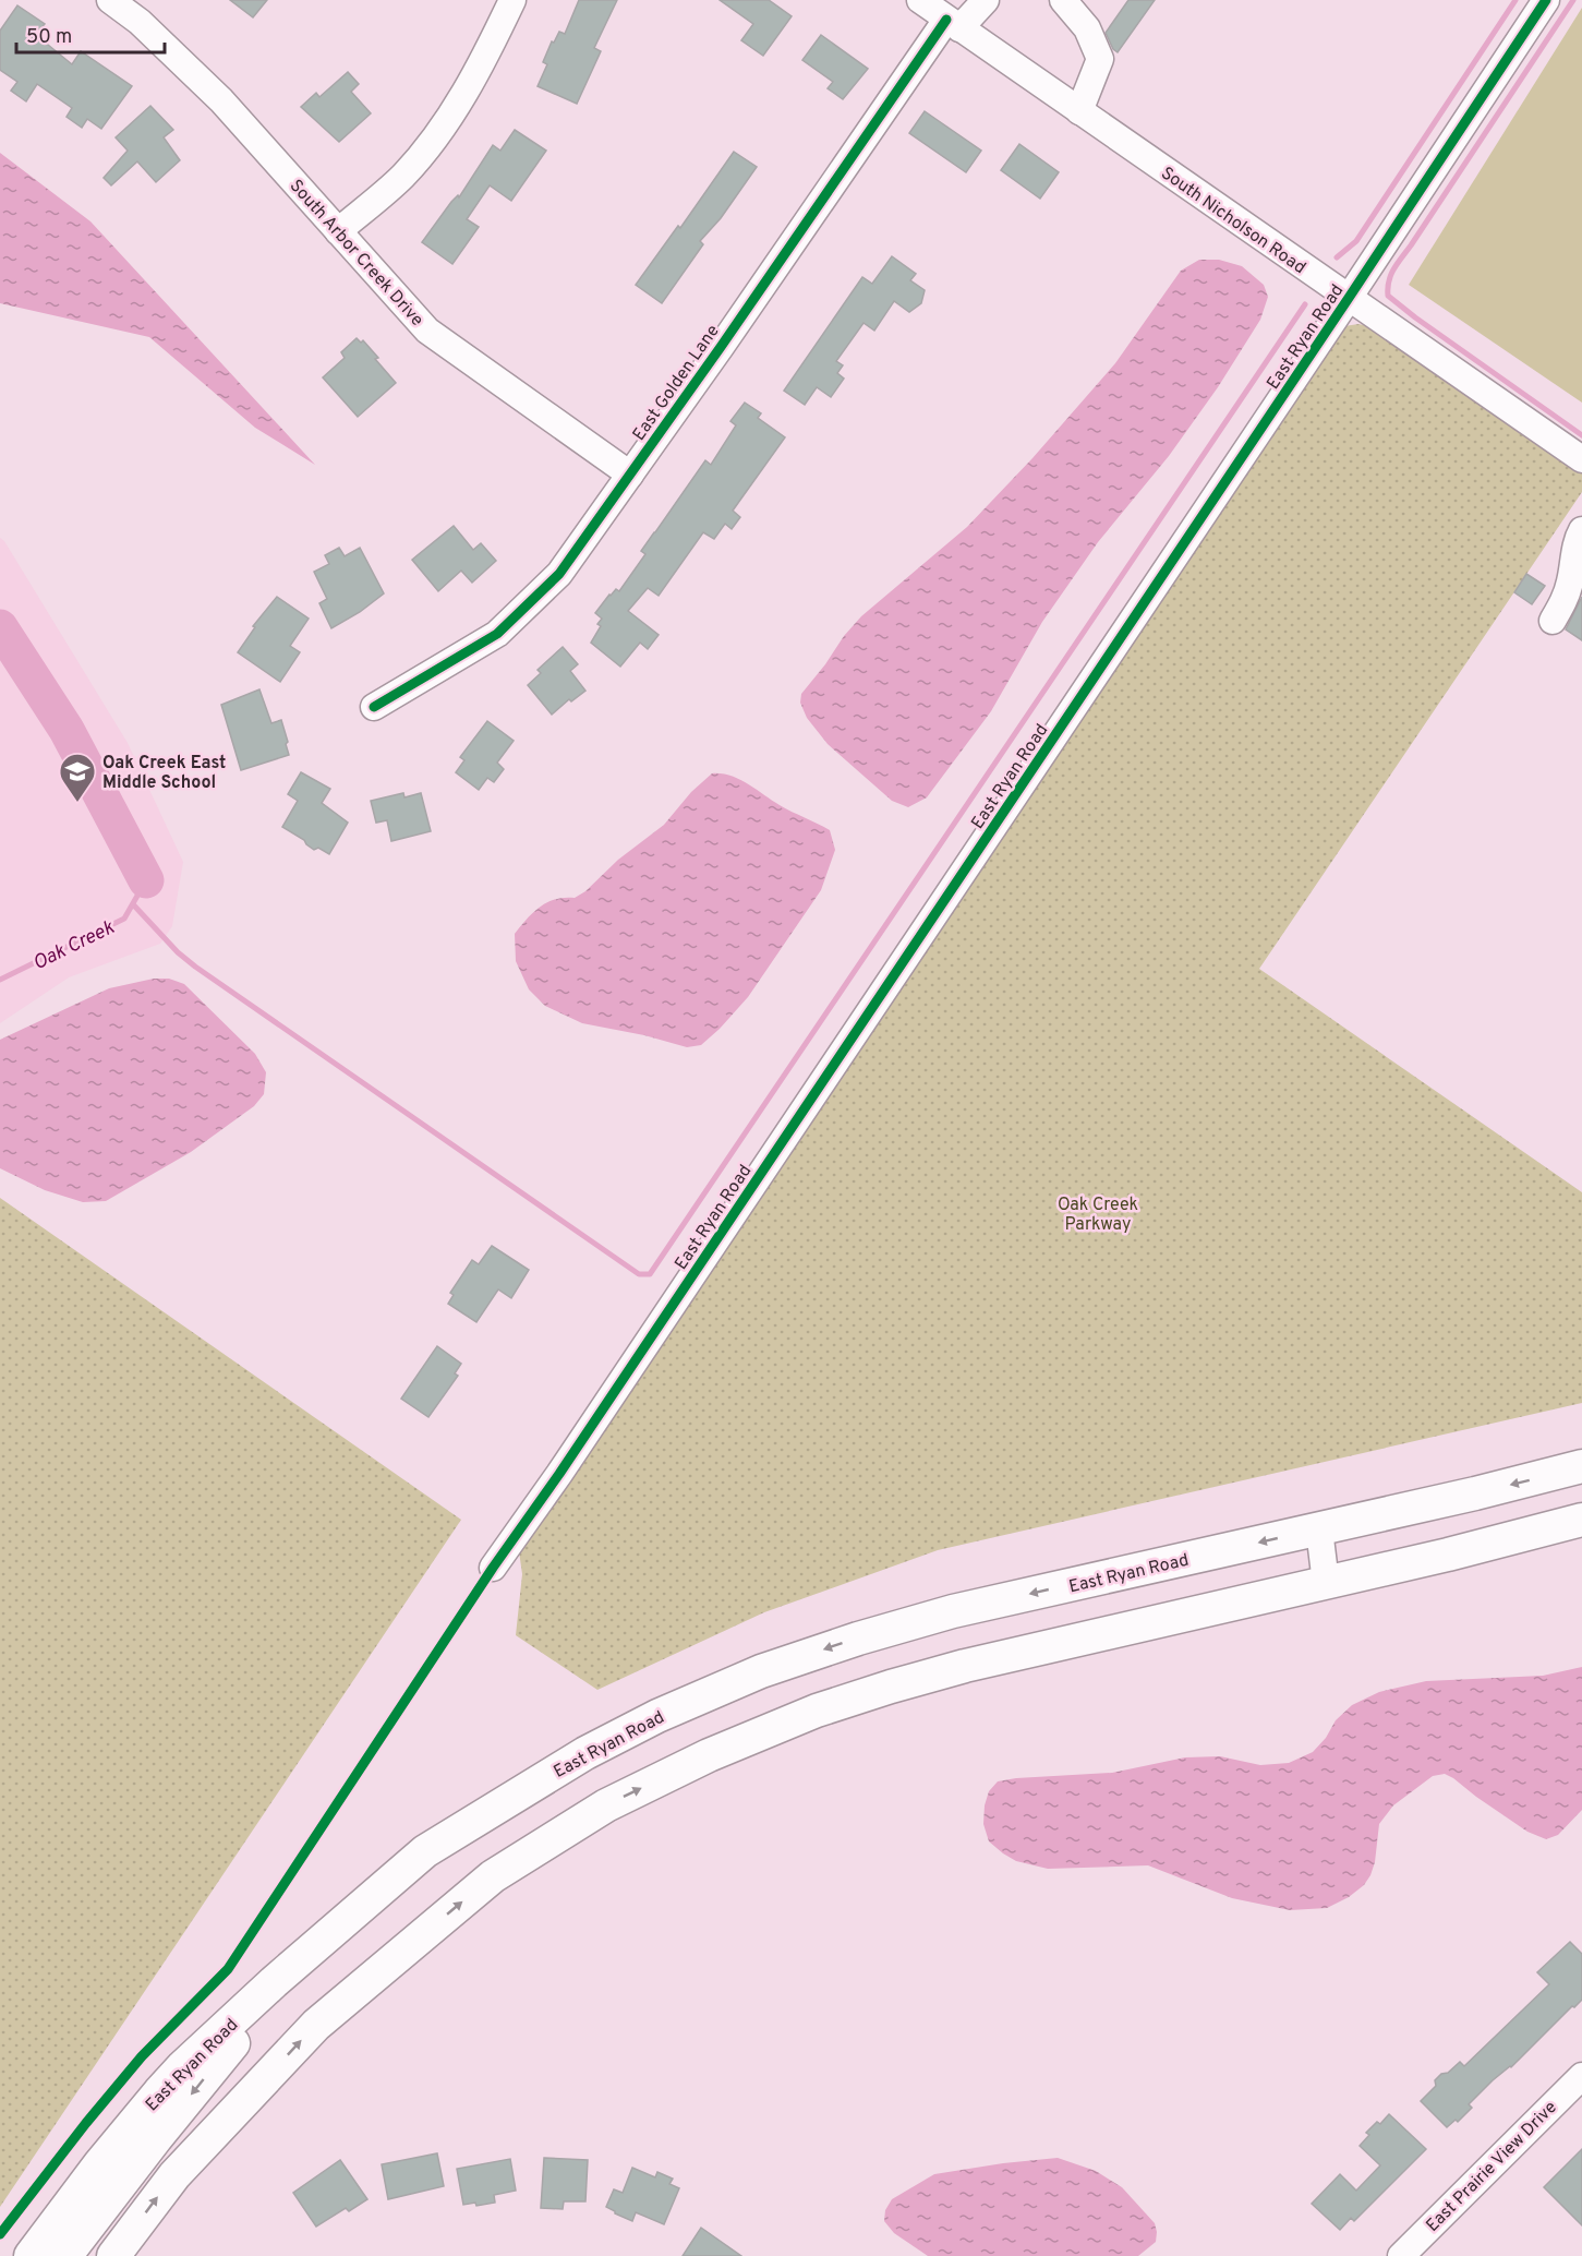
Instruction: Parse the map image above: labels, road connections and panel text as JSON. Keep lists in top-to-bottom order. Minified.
{"streets":{"main road":["East Ryan Road"],"street":["South Nicholson Road","South Arbor Creek Drive","East Golden Lane","East Prairie View Drive"]},"crossings":[["South Nicholson Road","East Ryan Road"],["South Nicholson Road","East Golden Lane"],["South Arbor Creek Drive","East Golden Lane"]],"one_way":["East Ryan Road"],"water":["Oak Creek"],"parks":["Oak Creek Parkway"],"places":{"school or university":["Oak Creek East Middle School"]},"scale_bar":"50 m"}
